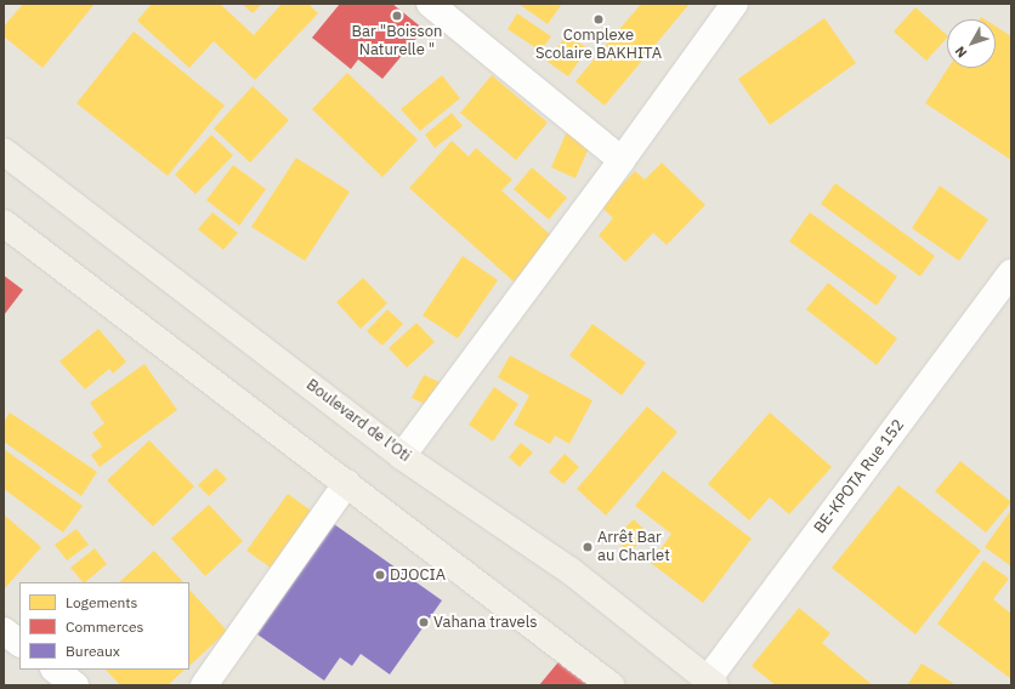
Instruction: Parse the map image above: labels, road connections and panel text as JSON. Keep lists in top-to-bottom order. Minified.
{"streets":{"main road":["Boulevard de l'Oti"],"street":["BE-KPOTA Rue 152"]},"crossings":[["Boulevard de l'Oti","BE-KPOTA Rue 152"]],"places":["Bar \"Boisson Naturelle \"","Complexe Scolaire BAKHITA","Arrêt Bar au Charlet","DJOCIA","Vahana travels"],"legend":["Logements","Commerces","Bureaux"],"north":"bottom left"}
